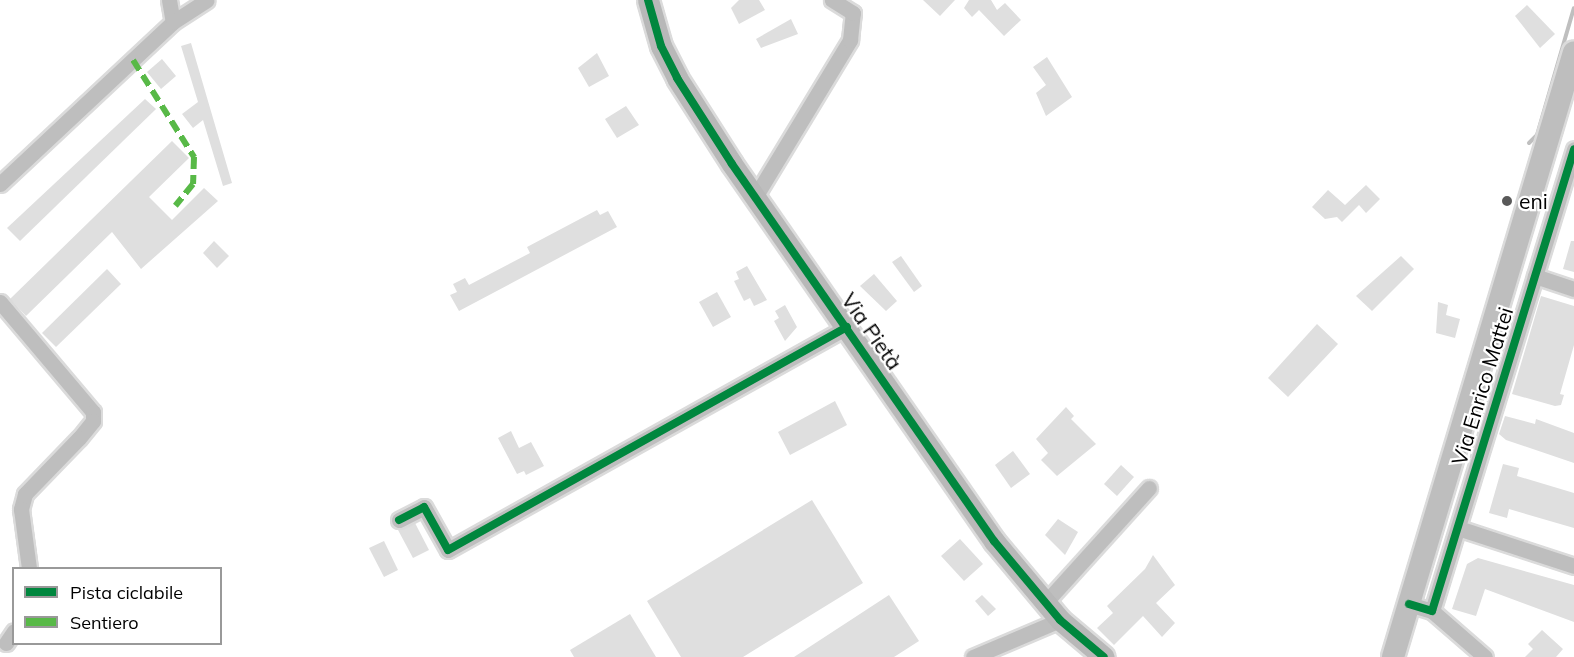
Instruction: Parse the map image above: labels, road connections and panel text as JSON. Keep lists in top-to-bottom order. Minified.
{"streets":{"street":["Via Pietà","Via Enrico Mattei"]},"places":["eni"],"legend":["Pista ciclabile","Sentiero"]}
